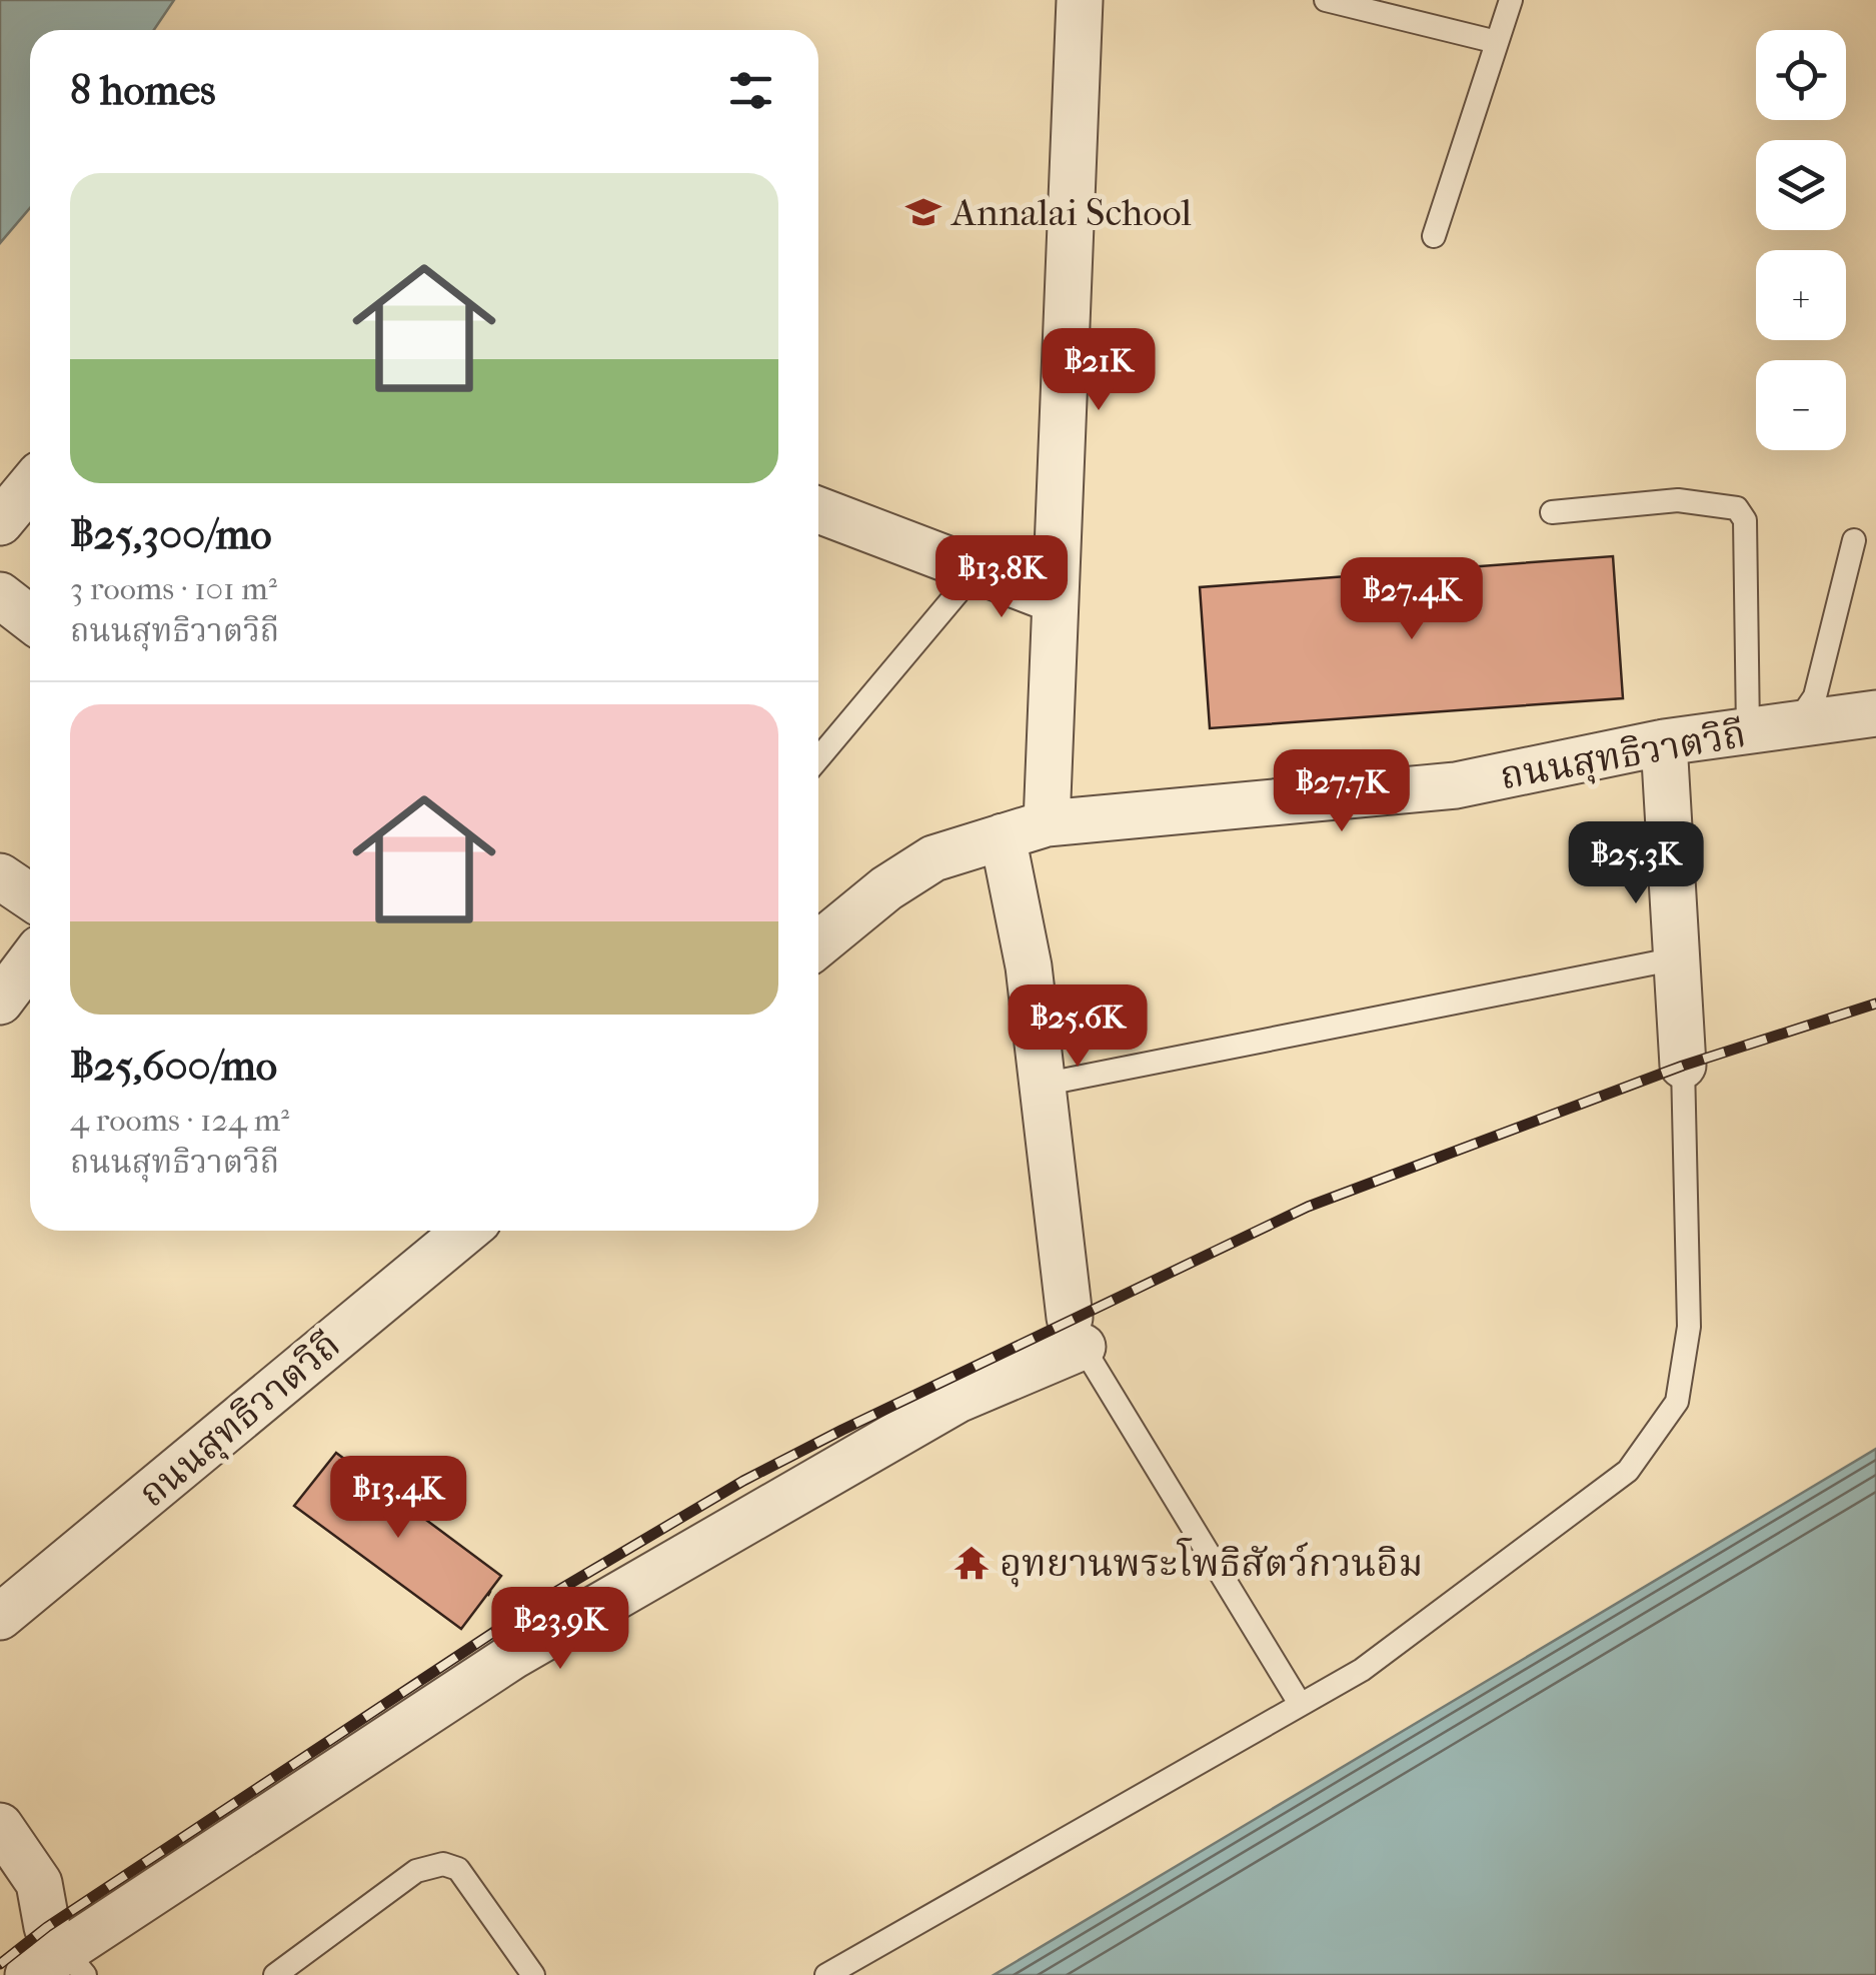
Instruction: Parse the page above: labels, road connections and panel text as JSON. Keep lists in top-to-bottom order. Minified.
{"streets":{"street":["ถนนสุทธิวาตวิถี"]},"places":{"school or university":["Annalai School"],"temple":["อุทยานพระโพธิสัตว์กวนอิม"]},"page":{"map_buttons":["+","−"],"heading":"8 homes","list":[{"name":"฿25,300/mo","note":"3 rooms · 101 m² · ถนนสุทธิวาตวิถี"},{"name":"฿25,600/mo","note":"4 rooms · 124 m² · ถนนสุทธิวาตวิถี"}],"price":["฿21K","฿13.8K","฿27.4K","฿27.7K","฿25.3K","฿25.6K","฿13.4K","฿23.9K"]}}
